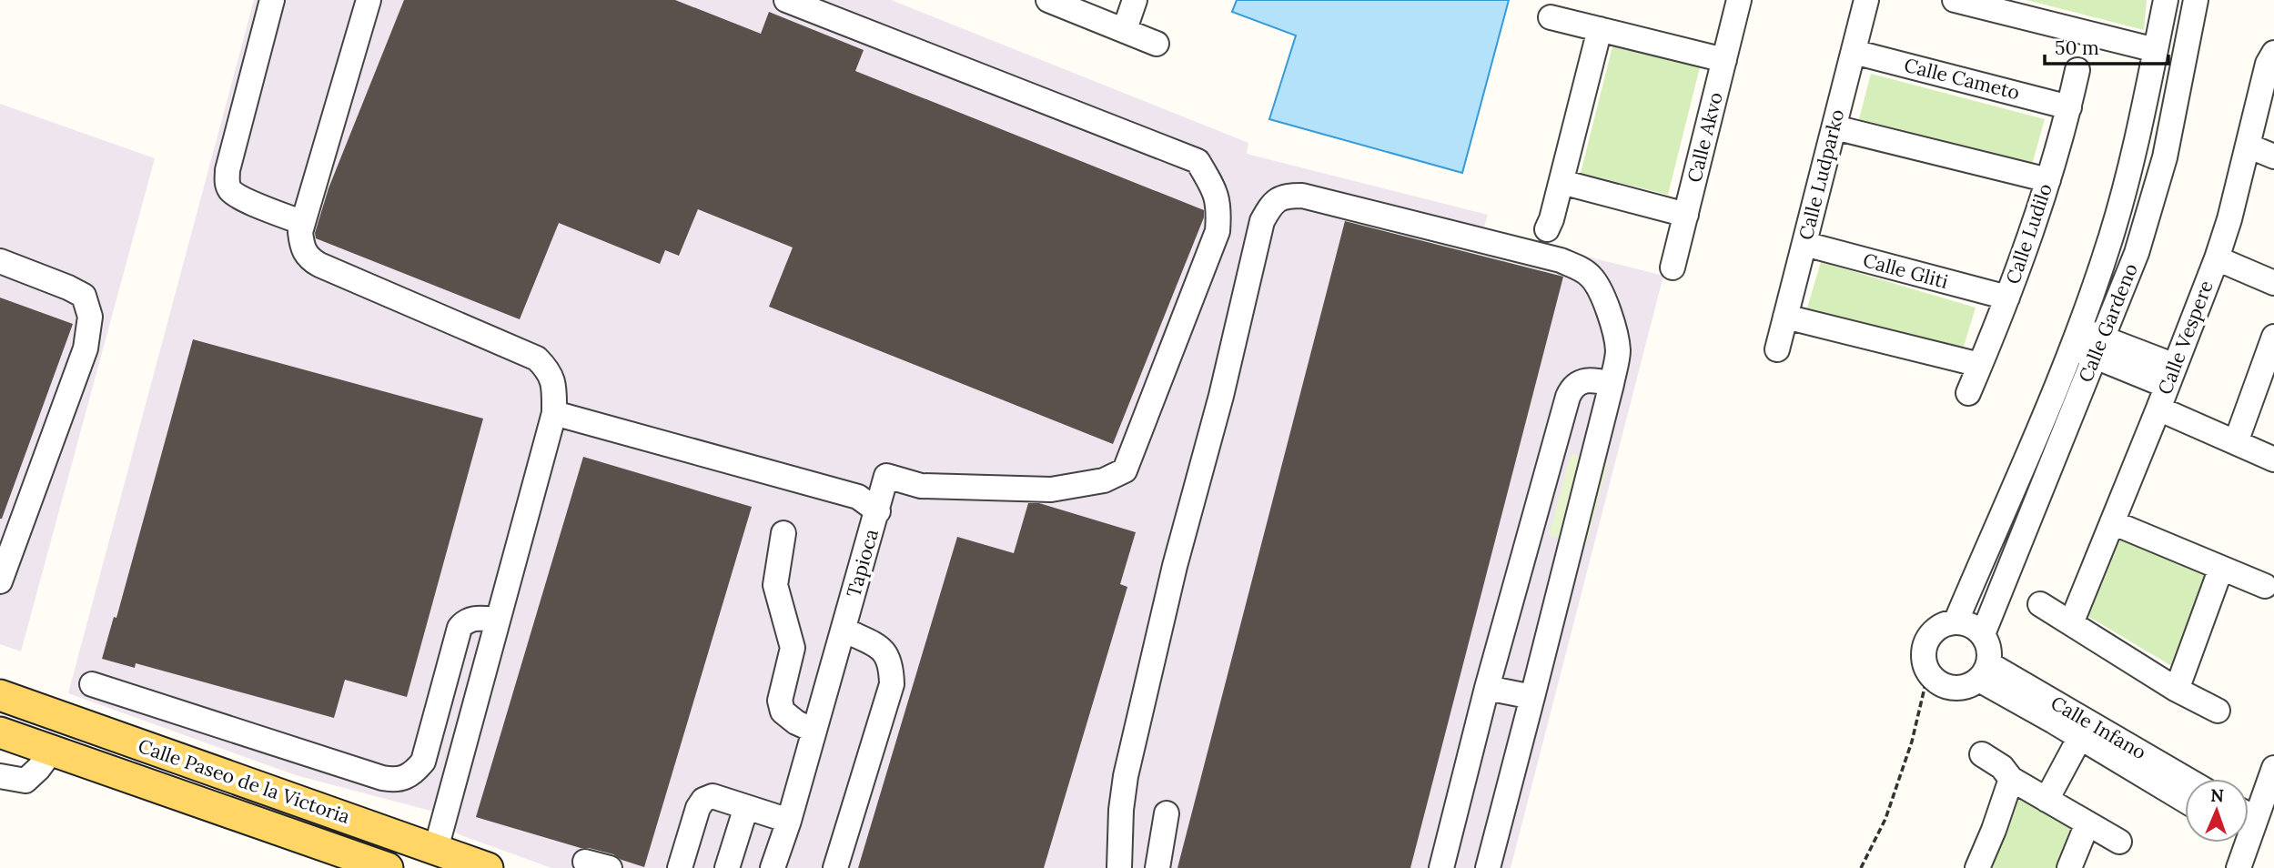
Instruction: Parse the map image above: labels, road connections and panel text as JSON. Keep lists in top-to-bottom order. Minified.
{"streets":{"main road":["Calle Paseo de la Victoria"],"street":["Calle Cameto","Calle Akvo","Calle Ludparko","Calle Ludilo","Calle Gliti","Calle Gardeno","Calle Vespere","Tapioca","Calle Infano"]},"crossings":[["Calle Cameto","Calle Ludparko"],["Calle Cameto","Calle Ludilo"],["Calle Ludparko","Calle Gliti"],["Calle Ludilo","Calle Gliti"],["Calle Gardeno","Calle Infano"]],"scale_bar":"50 m","north":"top"}
